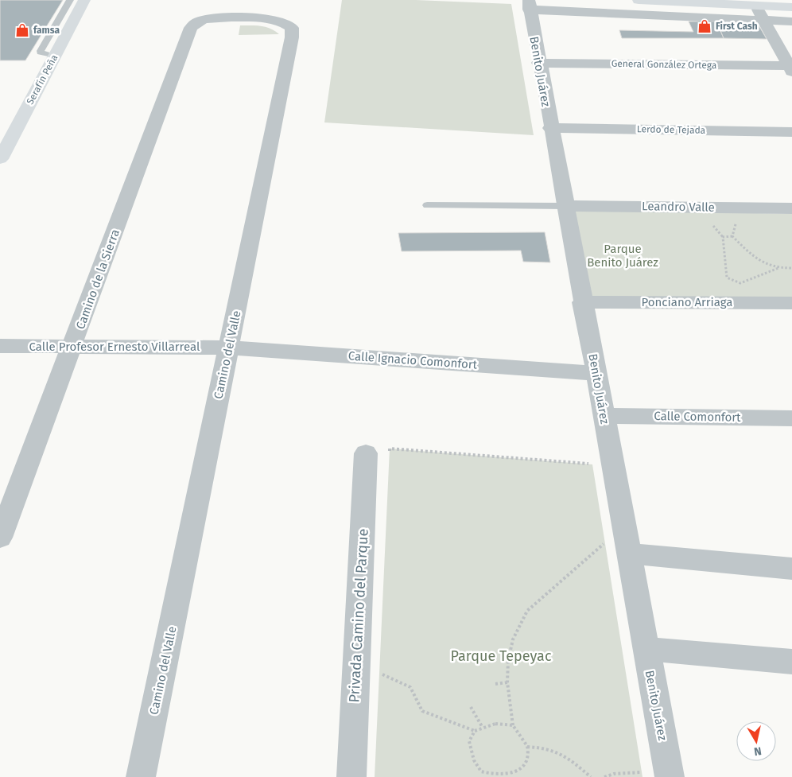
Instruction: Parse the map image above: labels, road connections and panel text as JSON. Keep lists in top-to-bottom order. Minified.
{"streets":{"main road":["Serafín Peña"],"street":["General González Ortega","Benito Juárez","Lerdo de Tejada","Leandro Valle","Camino de la Sierra","Ponciano Arriaga","Calle Profesor Ernesto Villarreal","Camino del Valle","Calle Ignacio Comonfort","Calle Comonfort","Privada Camino del Parque"]},"crossings":[["General González Ortega","Benito Juárez"],["Benito Juárez","Lerdo de Tejada"],["Benito Juárez","Leandro Valle"],["Benito Juárez","Ponciano Arriaga"],["Benito Juárez","Calle Ignacio Comonfort"],["Benito Juárez","Calle Comonfort"],["Camino de la Sierra","Calle Profesor Ernesto Villarreal"],["Camino de la Sierra","Camino del Valle"],["Calle Profesor Ernesto Villarreal","Camino del Valle"],["Calle Profesor Ernesto Villarreal","Calle Ignacio Comonfort"],["Camino del Valle","Calle Ignacio Comonfort"]],"parks":["Parque Benito Juárez","Parque Tepeyac"],"places":{"shop":["First Cash","famsa"]},"north":"bottom"}
